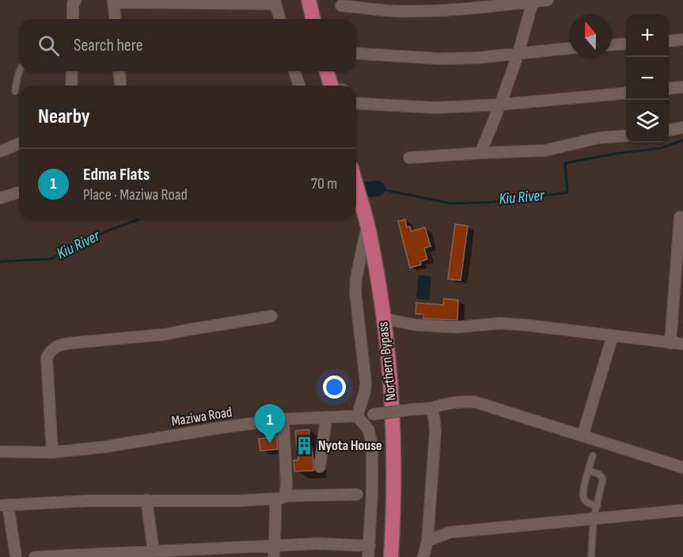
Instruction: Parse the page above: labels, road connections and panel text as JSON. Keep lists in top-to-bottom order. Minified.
{"streets":{"main road":["Northern Bypass"],"street":["Maziwa Road"]},"water":["Kiu River"],"places":{"building":["Nyota House"]},"north":"top","page":{"map_buttons":["+","−"],"search":"Search here","heading":"Nearby","list":[{"mark":"1","name":"Edma Flats","note":"Place · Maziwa Road","value":"70 m"}],"pins":"1"}}
